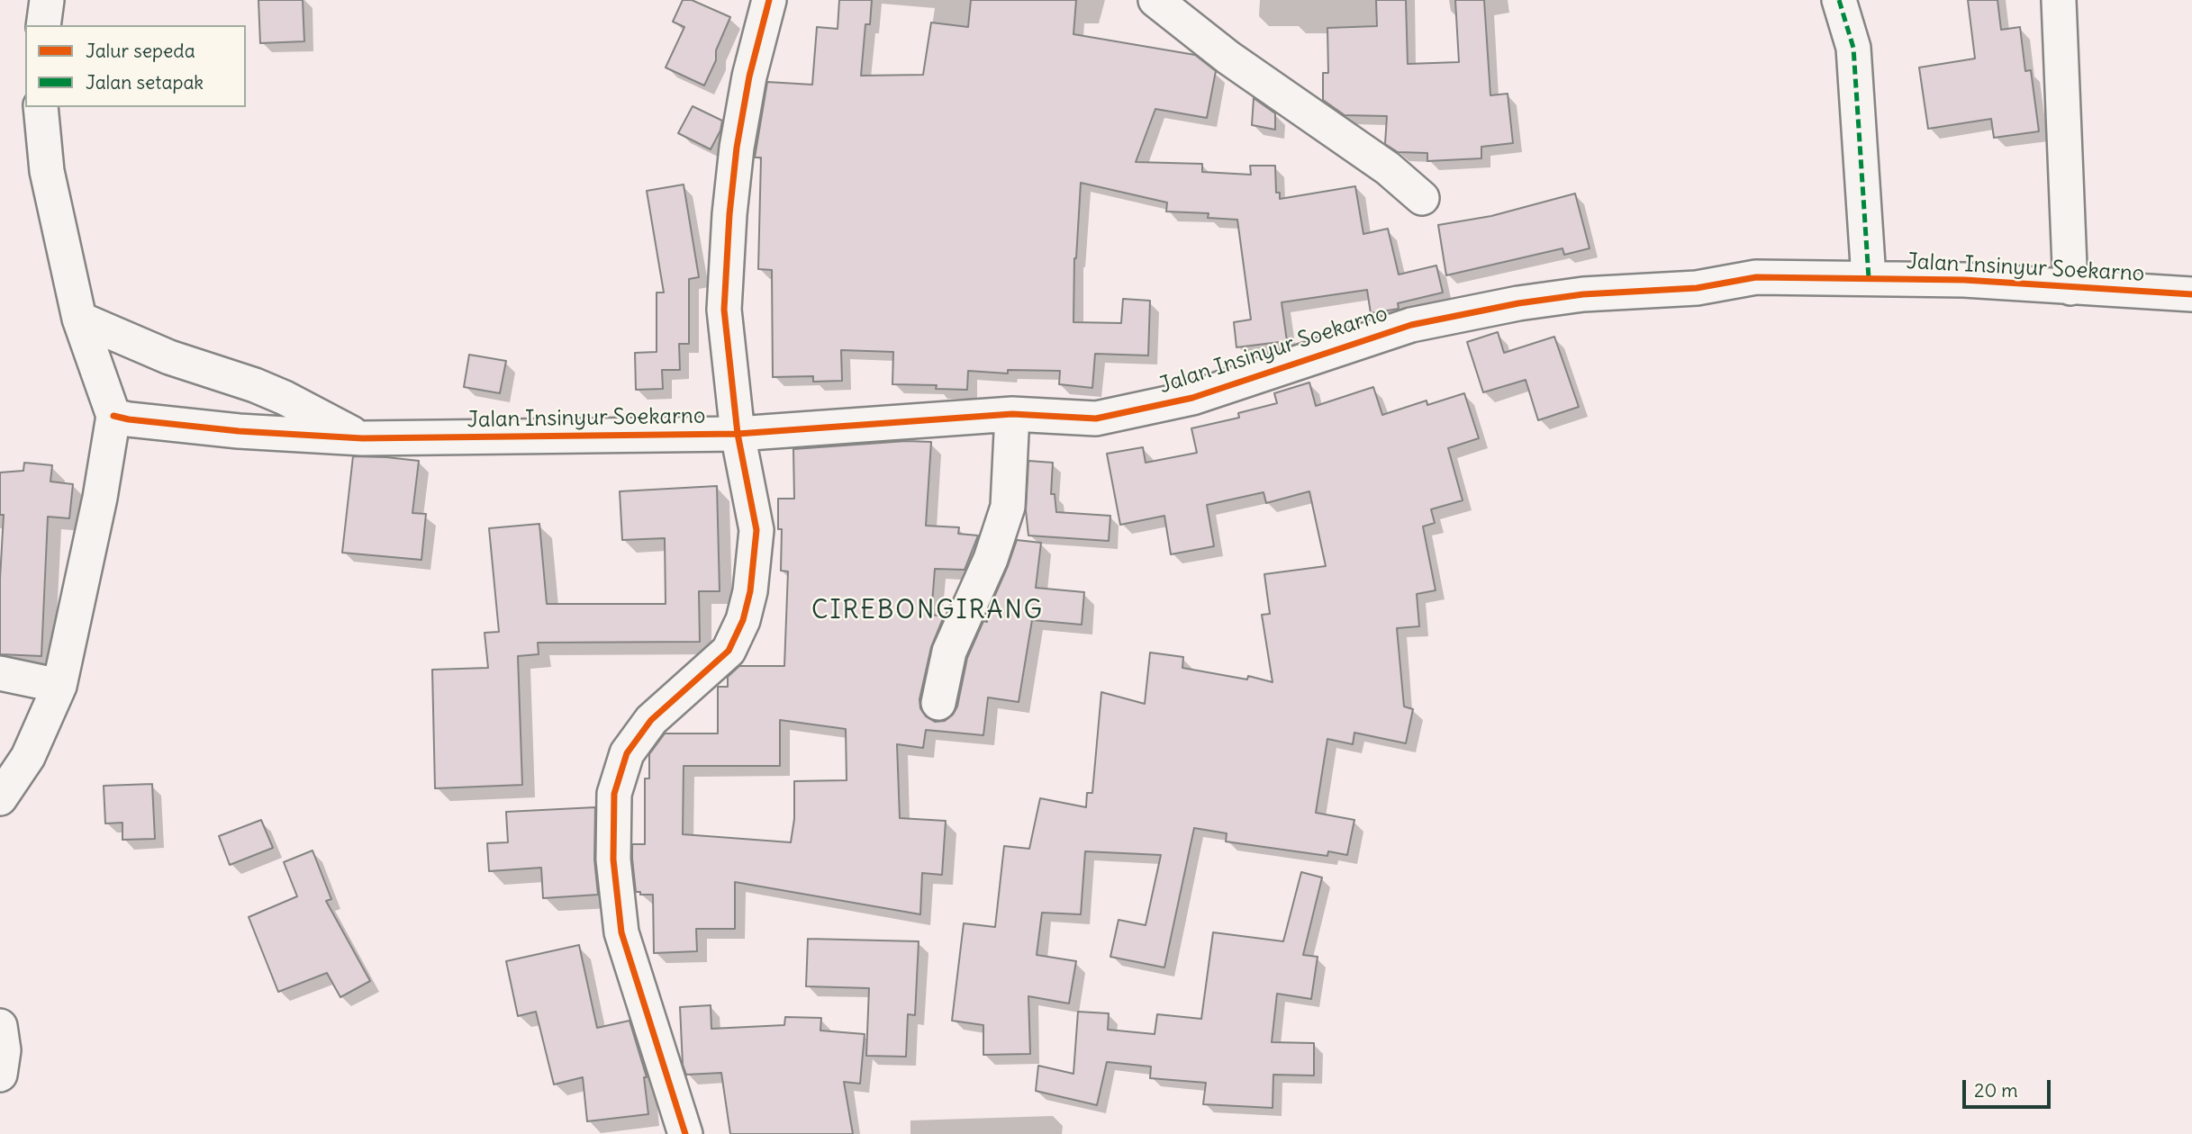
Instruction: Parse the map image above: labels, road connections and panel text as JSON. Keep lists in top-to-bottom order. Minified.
{"streets":{"street":["Jalan Insinyur Soekarno"]},"districts":["CIREBONGIRANG"],"legend":["Jalur sepeda","Jalan setapak"],"scale_bar":"20 m"}
